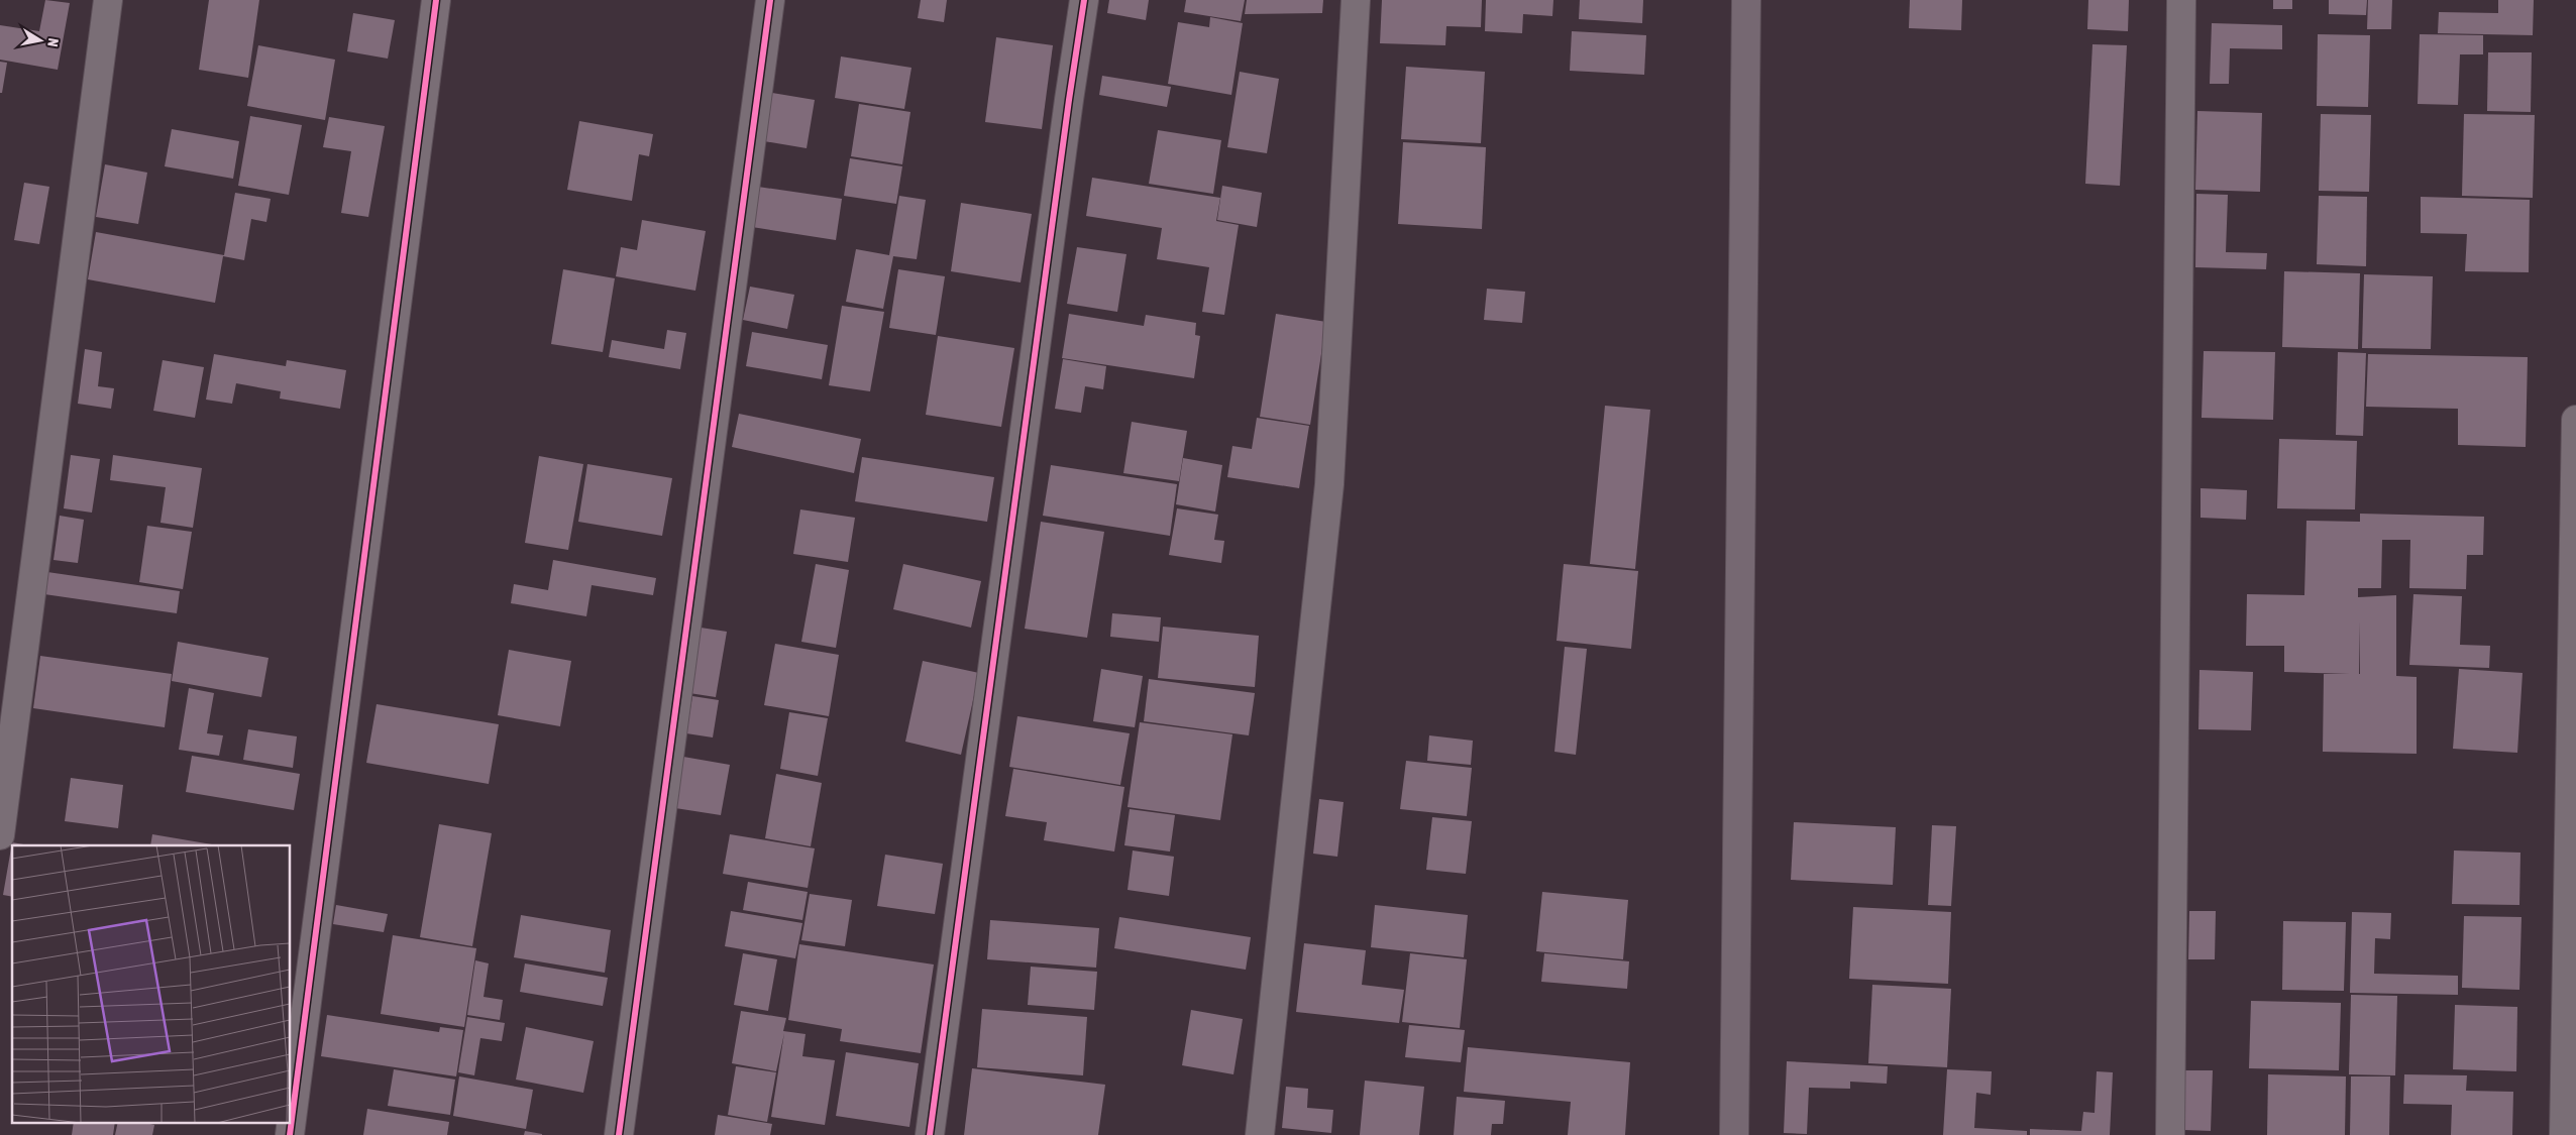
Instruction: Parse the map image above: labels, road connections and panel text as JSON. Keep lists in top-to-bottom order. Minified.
{"north":"right"}
